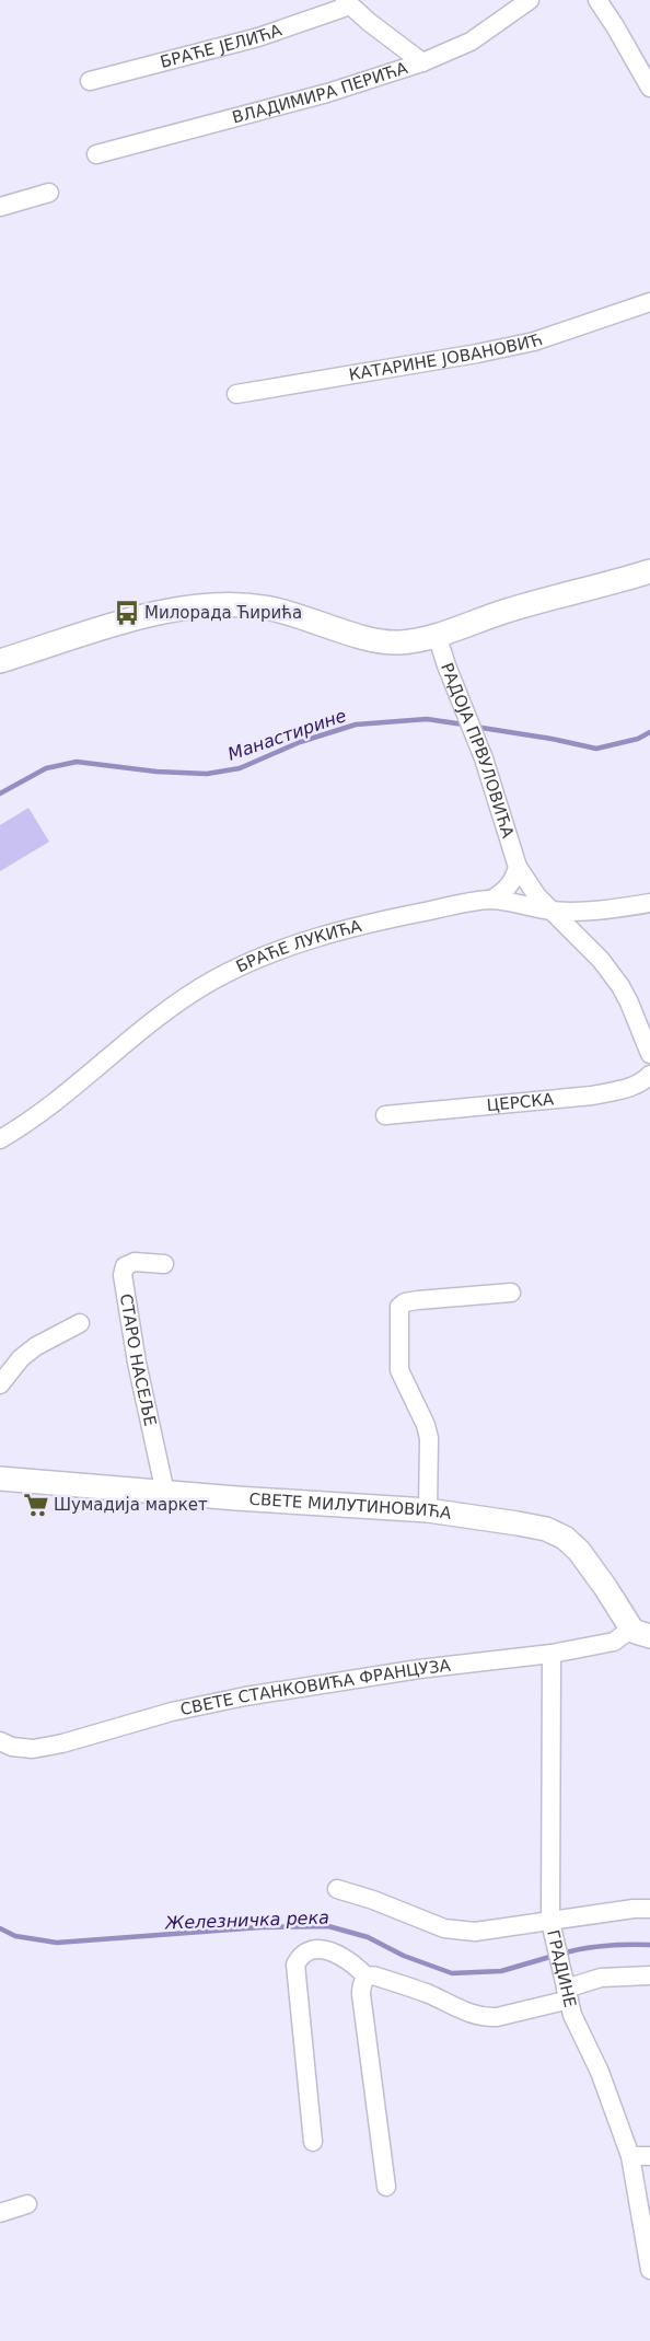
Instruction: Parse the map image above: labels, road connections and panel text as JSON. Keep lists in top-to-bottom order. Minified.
{"streets":{"street":["БРАЋЕ ЈЕЛИЋА","ВЛАДИМИРА ПЕРИЋА","КАТАРИНЕ ЈОВАНОВИЋ","РАДОЈА ПРВУЛОВИЋА","БРАЋЕ ЛУКИЋА","ЦЕРСКА","СТАРО НАСЕЉЕ","СВЕТЕ МИЛУТИНОВИЋА","СВЕТЕ СТАНКОВИЋА ФРАНЦУЗА","ГРАДИНЕ"]},"crossings":[["РАДОЈА ПРВУЛОВИЋА","БРАЋЕ ЛУКИЋА"],["СТАРО НАСЕЉЕ","СВЕТЕ МИЛУТИНОВИЋА"],["СВЕТЕ МИЛУТИНОВИЋА","СВЕТЕ СТАНКОВИЋА ФРАНЦУЗА"],["СВЕТЕ СТАНКОВИЋА ФРАНЦУЗА","ГРАДИНЕ"]],"water":["Манастирине","Железничка река"],"places":{"bus stop":["Милорада Ћирића"],"supermarket":["Шумадија маркет"]}}
